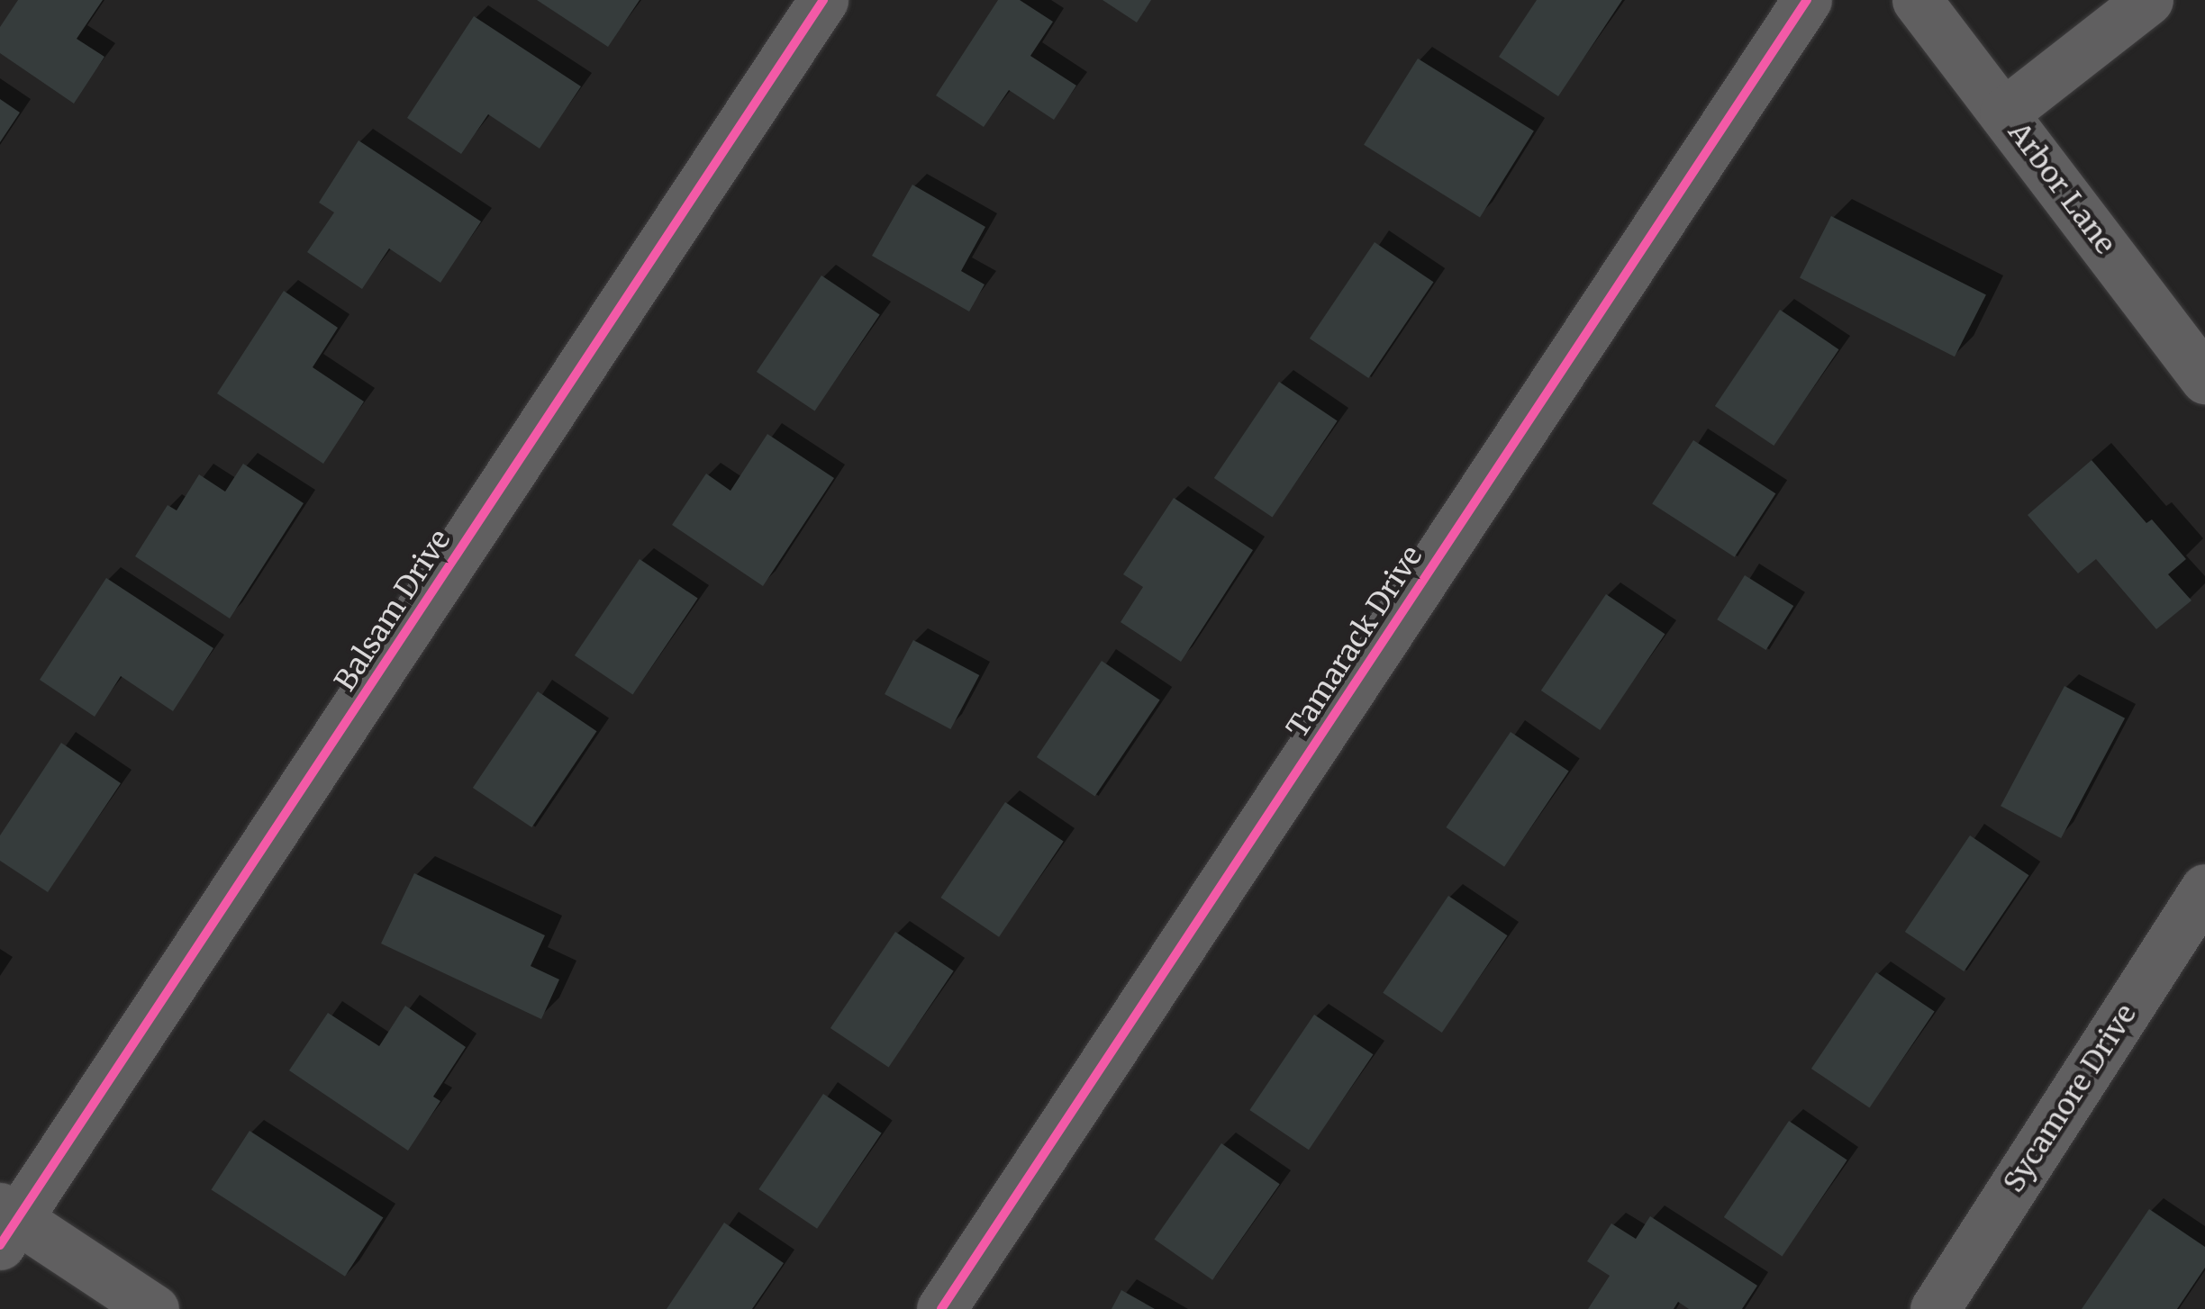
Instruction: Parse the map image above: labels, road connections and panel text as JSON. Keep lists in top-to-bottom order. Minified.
{"streets":{"street":["Arbor Lane","Balsam Drive","Tamarack Drive","Sycamore Drive"]}}
